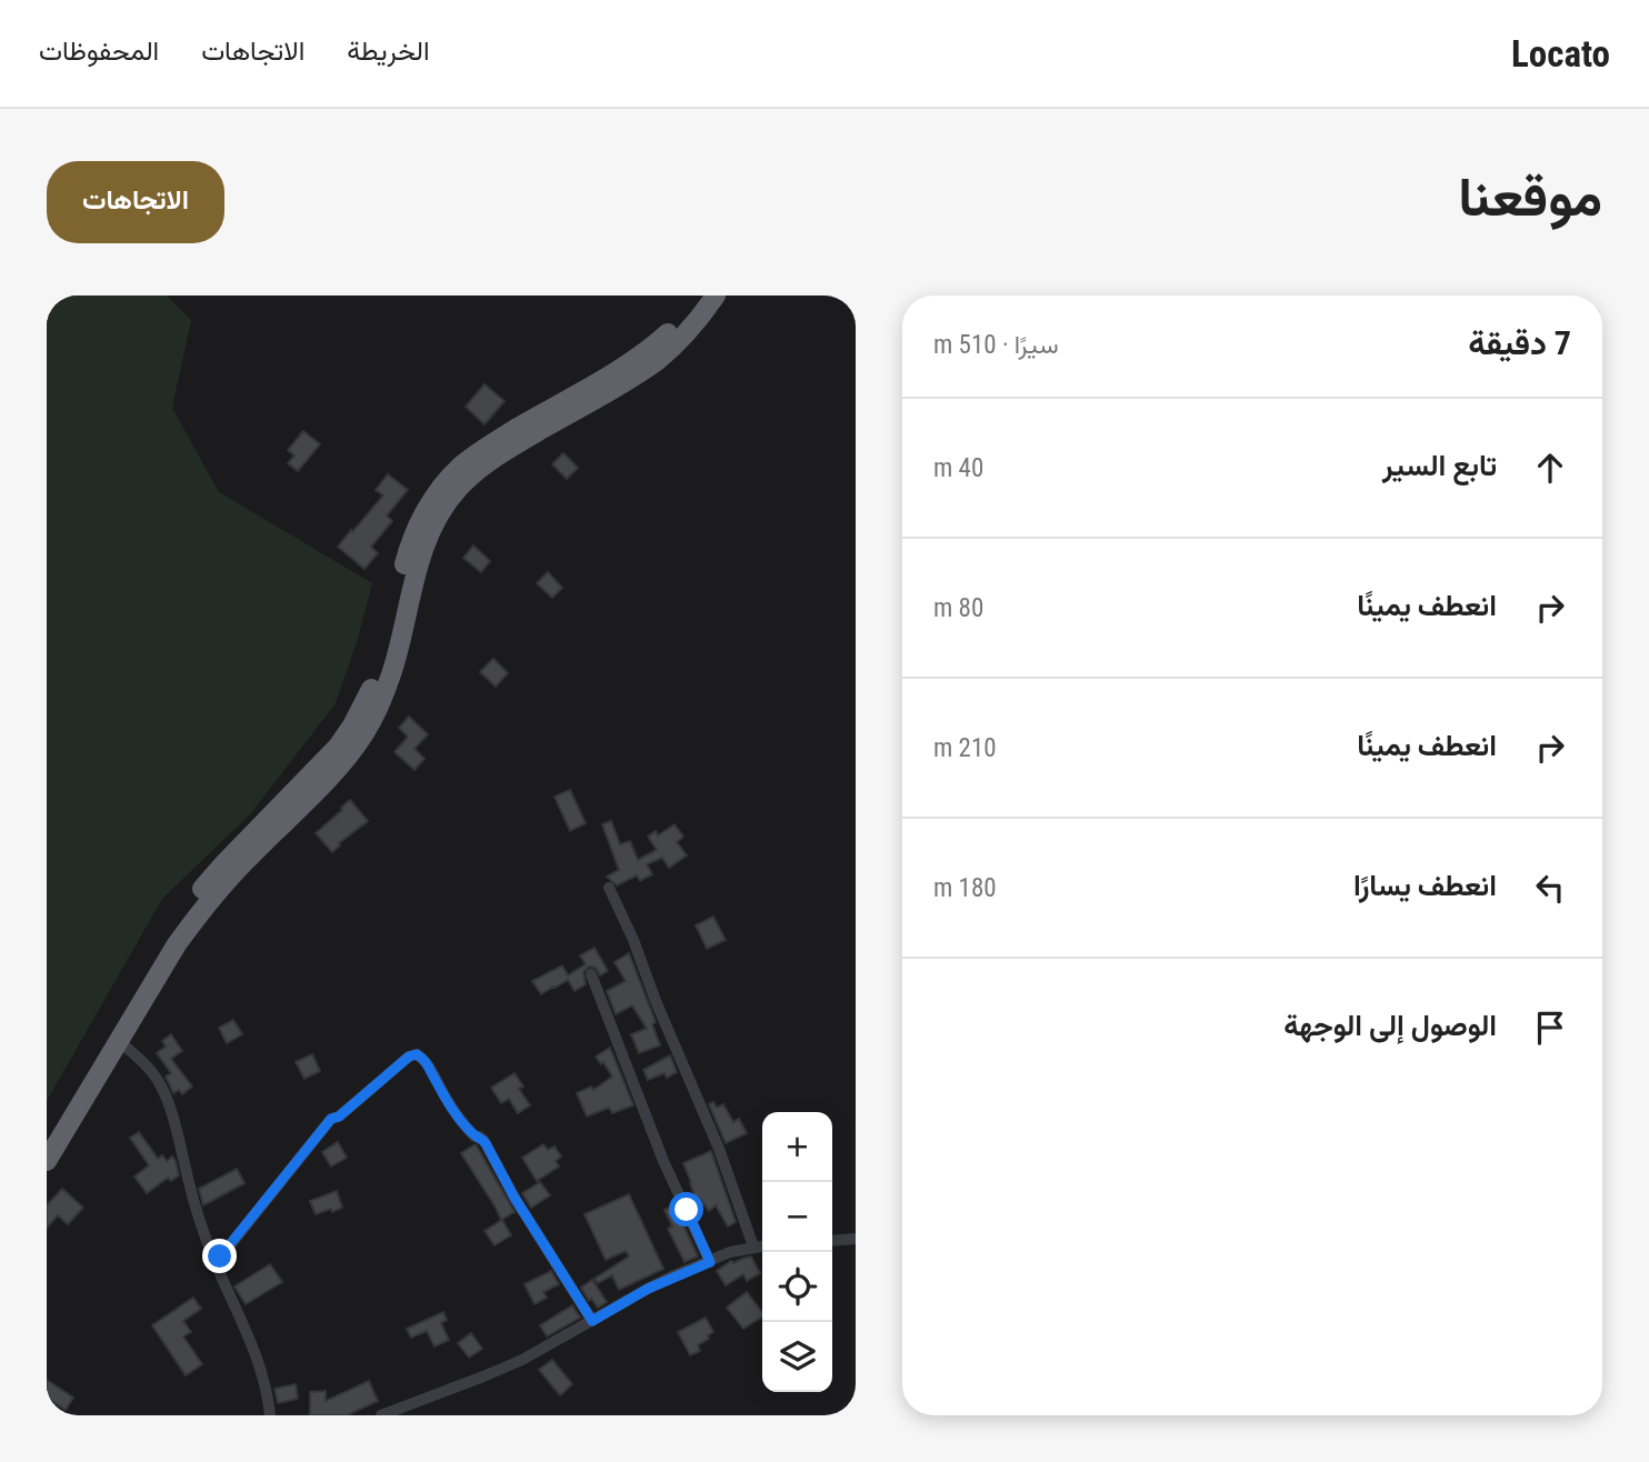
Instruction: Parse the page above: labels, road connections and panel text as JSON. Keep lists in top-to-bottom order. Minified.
{"page":{"header":"Locato","nav":["الخريطة","الاتجاهات","المحفوظات"],"title":"موقعنا","buttons":"الاتجاهات","heading":["7 دقيقة","سيرًا · 510 m"],"list":[["تابع السير","40 m"],["انعطف يمينًا","80 m"],["انعطف يمينًا","210 m"],["انعطف يسارًا","180 m"],"الوصول إلى الوجهة"],"map_buttons":["+","−"]}}
